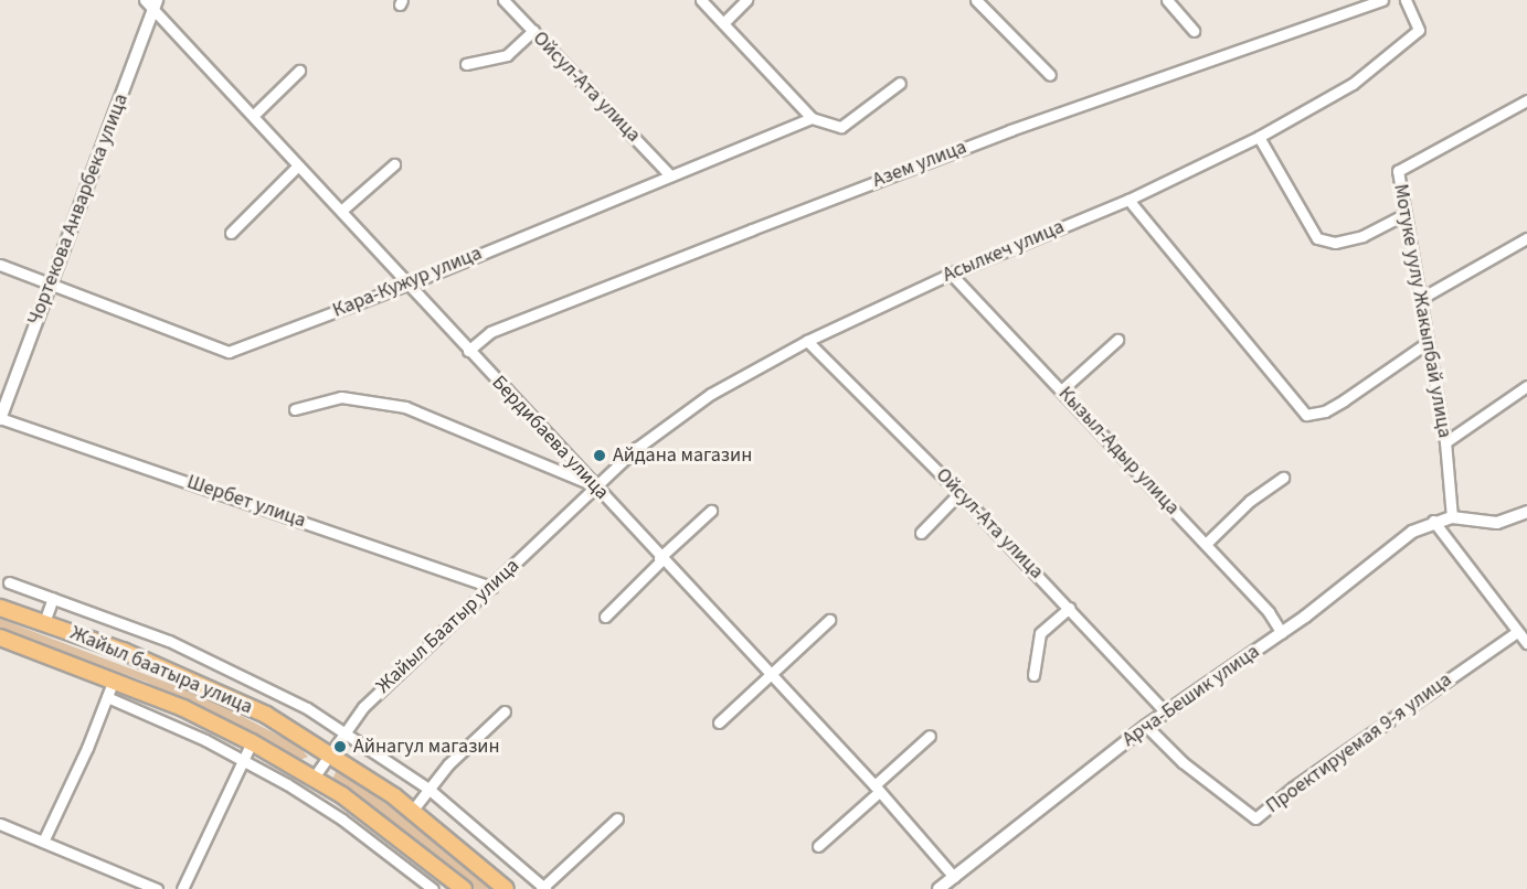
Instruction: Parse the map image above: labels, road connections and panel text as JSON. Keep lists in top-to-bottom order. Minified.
{"streets":{"main road":["Жайыл баатыра улица"],"street":["Ойсул-Ата улица","Азем улица","Чортекова Анварбека улица","Асылкеч улица","Кара-Кужур улица","Мотуке уулу Жакыпбай улица","Бердибаева улица","Кызыл-Адыр улица","Шербет улица","Жайыл Баатыр улица","Арча-Бешик улица","Проектируемая 9-я улица"]},"crossings":[["Ойсул-Ата улица","Асылкеч улица"],["Ойсул-Ата улица","Кара-Кужур улица"],["Ойсул-Ата улица","Арча-Бешик улица"],["Азем улица","Бердибаева улица"],["Чортекова Анварбека улица","Кара-Кужур улица"],["Чортекова Анварбека улица","Бердибаева улица"],["Чортекова Анварбека улица","Шербет улица"],["Асылкеч улица","Бердибаева улица"],["Асылкеч улица","Кызыл-Адыр улица"],["Асылкеч улица","Жайыл Баатыр улица"],["Кара-Кужур улица","Бердибаева улица"],["Мотуке уулу Жакыпбай улица","Арча-Бешик улица"],["Бердибаева улица","Жайыл Баатыр улица"],["Бердибаева улица","Арча-Бешик улица"],["Кызыл-Адыр улица","Арча-Бешик улица"],["Шербет улица","Жайыл Баатыр улица"],["Жайыл Баатыр улица","Жайыл баатыра улица"],["Арча-Бешик улица","Проектируемая 9-я улица"]],"places":["Айдана магазин","Айнагул магазин"]}
